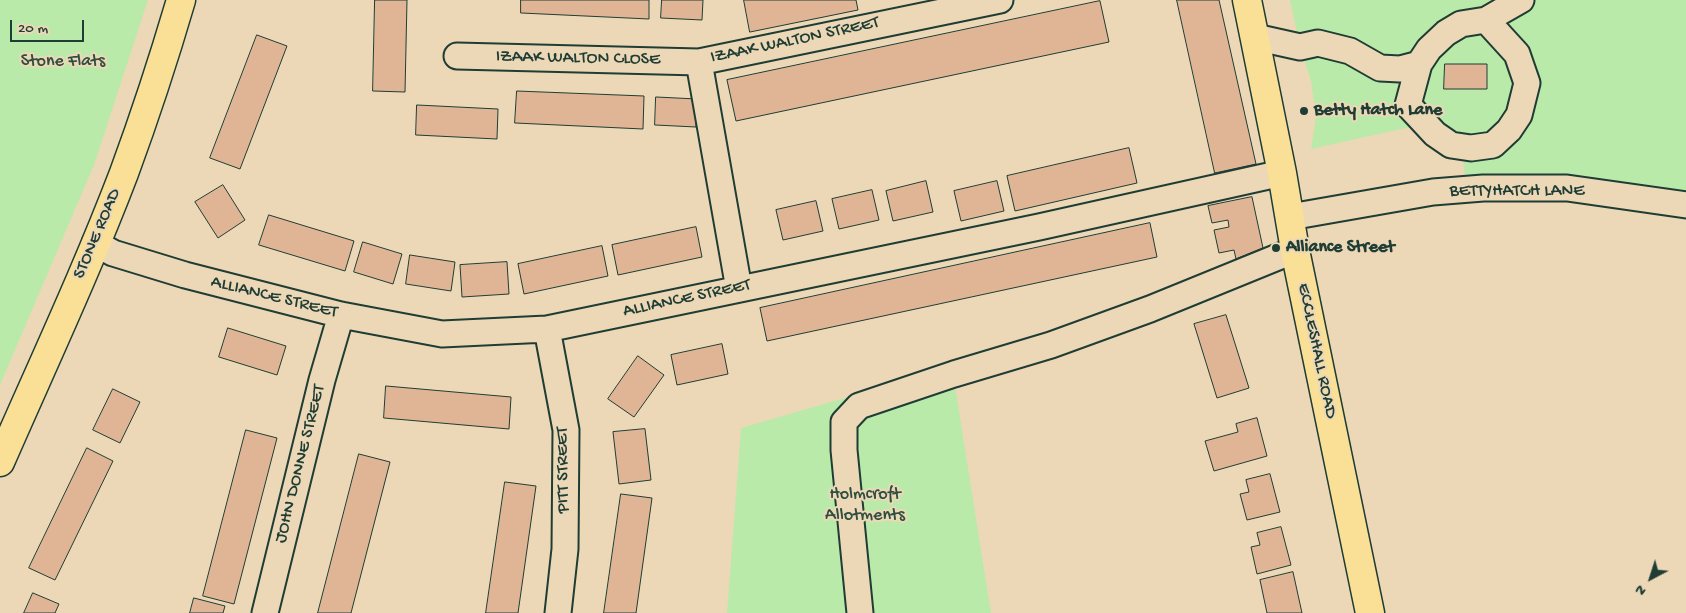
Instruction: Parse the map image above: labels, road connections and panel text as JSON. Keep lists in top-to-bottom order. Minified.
{"streets":{"main road":["STONE ROAD","ECCLESHALL ROAD"],"street":["IZAAK WALTON STREET","IZAAK WALTON CLOSE","BETTYHATCH LANE","ALLIANCE STREET","JOHN DONNE STREET","PITT STREET"]},"crossings":[["IZAAK WALTON STREET","IZAAK WALTON CLOSE"],["IZAAK WALTON STREET","ALLIANCE STREET"],["BETTYHATCH LANE","ECCLESHALL ROAD"],["STONE ROAD","ALLIANCE STREET"],["ALLIANCE STREET","ECCLESHALL ROAD"],["ALLIANCE STREET","JOHN DONNE STREET"],["ALLIANCE STREET","PITT STREET"]],"parks":["Stone Flats","Holmcroft Allotments"],"places":["Betty Hatch Lane","Alliance Street"],"scale_bar":"20 m","north":"bottom left"}
